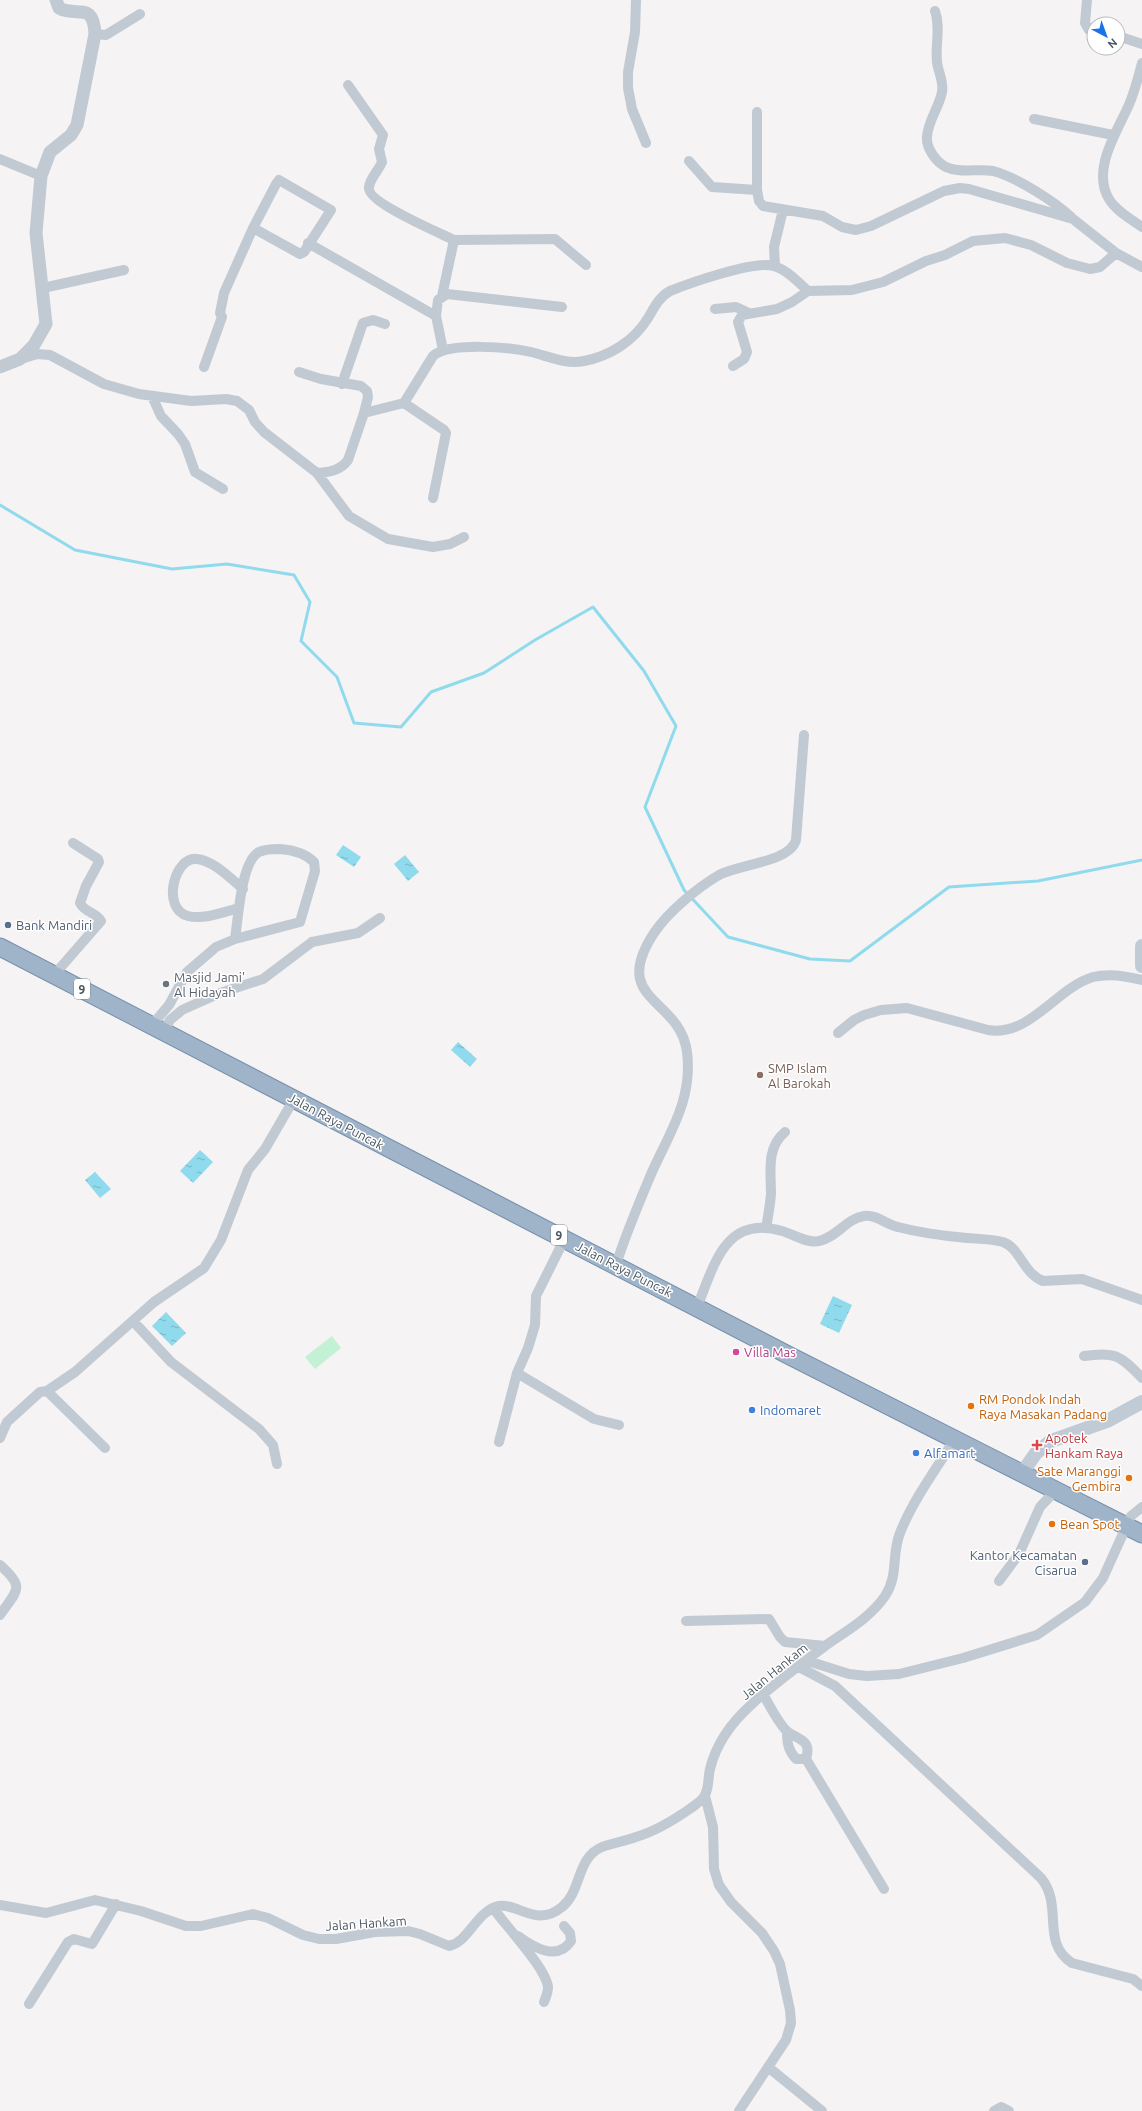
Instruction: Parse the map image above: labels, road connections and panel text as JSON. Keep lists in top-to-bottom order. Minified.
{"streets":{"highway":["9","Jalan Raya Puncak"],"street":["Jalan Hankam"]},"crossings":[["Jalan Raya Puncak","Jalan Hankam"]],"places":{"other":["Bank Mandiri","Masjid Jami' Al Hidayah","SMP Islam Al Barokah","Villa Mas","RM Pondok Indah Raya Masakan Padang","Indomaret","Alfamart","Sate Maranggi Gembira","Bean Spot","Kantor Kecamatan Cisarua"],"health":["Apotek Hankam Raya"]},"north":"bottom right"}
